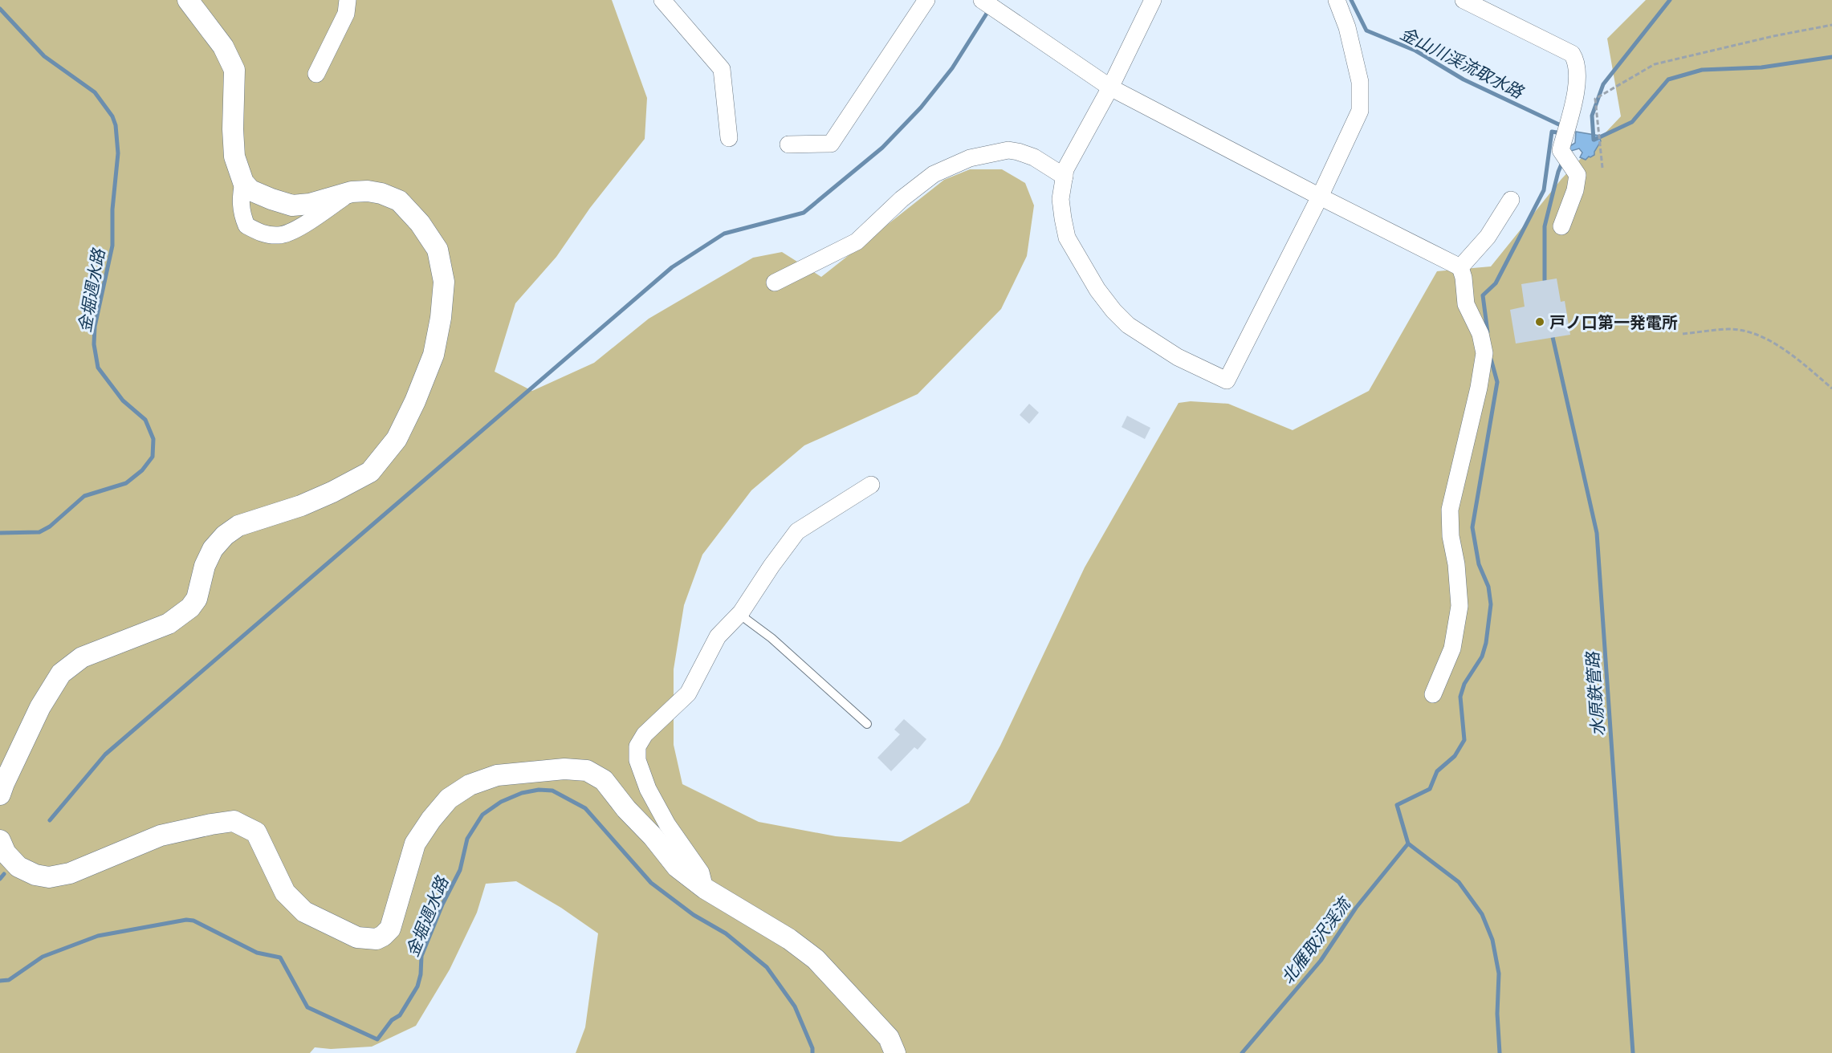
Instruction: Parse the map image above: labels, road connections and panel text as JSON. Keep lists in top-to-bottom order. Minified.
{"water":["金山川渓流取水路","金堀週水路","水原鉄管路","北雁取沢渓流"],"places":["戸ノ口第一発電所"]}
